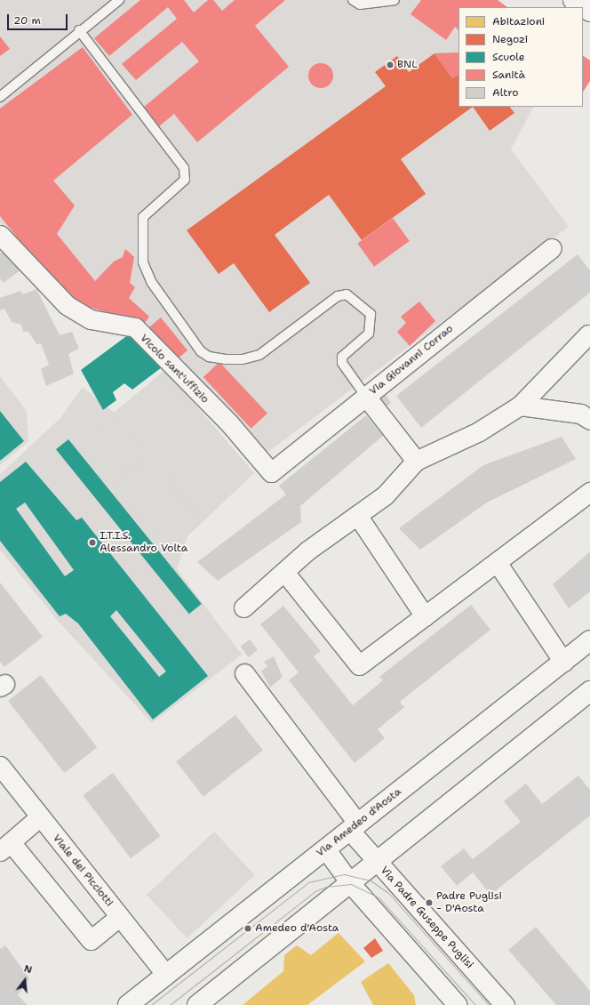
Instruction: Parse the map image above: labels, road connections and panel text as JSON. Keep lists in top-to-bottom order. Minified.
{"streets":{"street":["Via Giovanni Corrao","Vicolo sant'uffizio","Via Amedeo d'Aosta","Viale dei Picciotti","Via Padre Guseppe Puglisi"]},"crossings":[["Via Giovanni Corrao","Vicolo sant'uffizio"],["Via Amedeo d'Aosta","Viale dei Picciotti"],["Via Amedeo d'Aosta","Via Padre Guseppe Puglisi"]],"places":["BNL","I.T.I.S. Alessandro Volta","Padre Puglisi - D'Aosta","Amedeo d'Aosta"],"legend":["Abitazioni","Negozi","Scuole","Sanità","Altro"],"scale_bar":"20 m","north":"top"}
